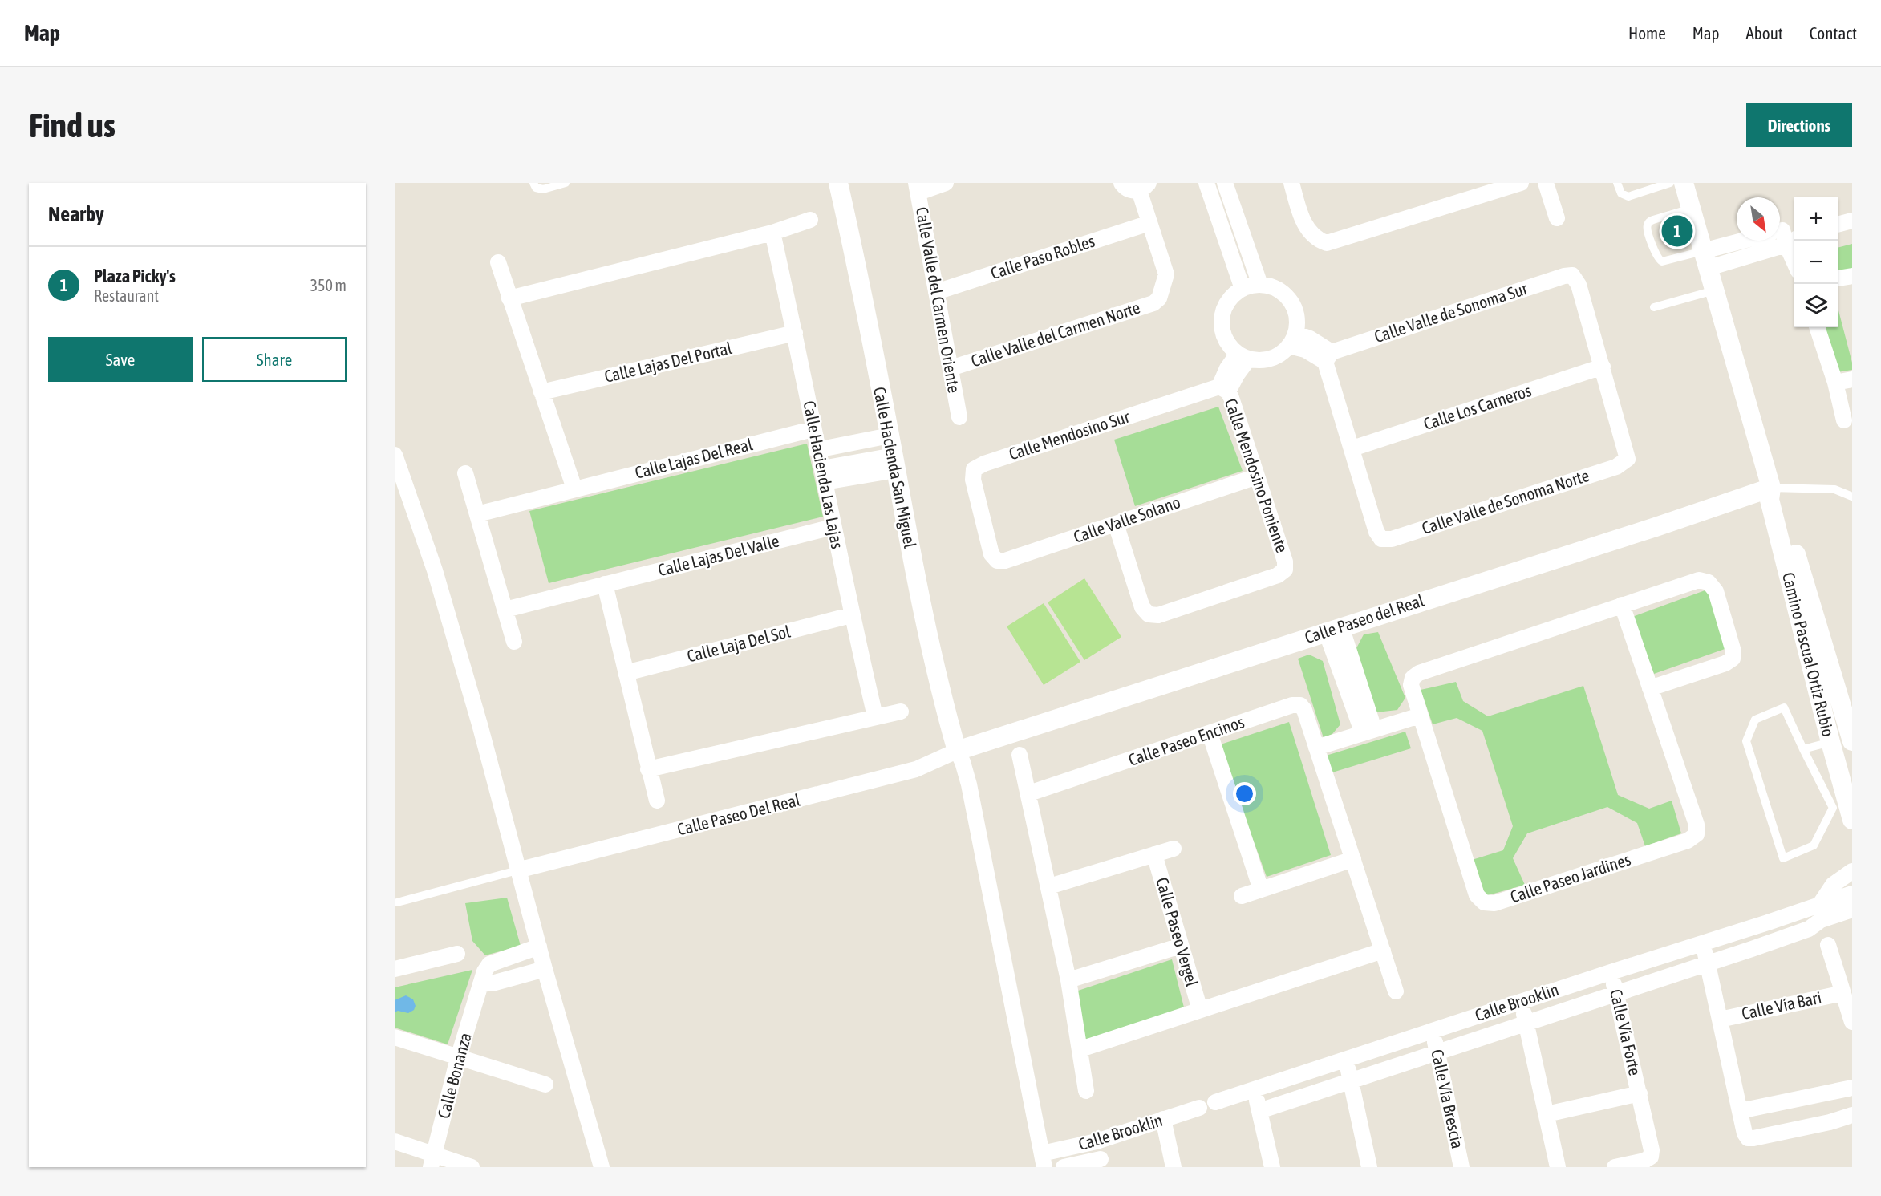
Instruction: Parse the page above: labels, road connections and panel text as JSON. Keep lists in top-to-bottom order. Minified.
{"streets":{"street":["Calle Paso Robles","Calle Valle del Carmen Oriente","Calle Valle de Sonoma Sur","Calle Valle del Carmen Norte","Calle Lajas Del Portal","Calle Los Carneros","Calle Mendosino Sur","Calle Lajas Del Real","Calle Hacienda San Miguel","Calle Hacienda Las Lajas","Calle Mendosino Poniente","Calle Valle de Sonoma Norte","Calle Valle Solano","Calle Lajas Del Valle","Calle Paseo del Real","Calle Laja Del Sol","Camino Pascual Ortiz Rubio","Calle Paseo Encinos","Calle Paseo Del Real","Calle Paseo Jardines","Calle Paseo Vergel","Calle Brooklin","Calle Vía Bari","Calle Vía Forte","Calle Bonanza","Calle Vía Brescia"]},"crossings":[["Calle Paso Robles","Calle Valle del Carmen Oriente"],["Calle Paso Robles","Calle Valle del Carmen Norte"],["Calle Valle del Carmen Oriente","Calle Valle del Carmen Norte"],["Calle Valle de Sonoma Sur","Calle Los Carneros"],["Calle Valle de Sonoma Sur","Calle Valle de Sonoma Norte"],["Calle Lajas Del Portal","Calle Hacienda Las Lajas"],["Calle Los Carneros","Calle Valle de Sonoma Norte"],["Calle Mendosino Sur","Calle Mendosino Poniente"],["Calle Mendosino Sur","Calle Valle Solano"],["Calle Lajas Del Real","Calle Hacienda Las Lajas"],["Calle Hacienda San Miguel","Calle Paseo del Real"],["Calle Hacienda San Miguel","Calle Paseo Del Real"],["Calle Hacienda Las Lajas","Calle Lajas Del Valle"],["Calle Hacienda Las Lajas","Calle Laja Del Sol"],["Calle Mendosino Poniente","Calle Valle Solano"],["Calle Paseo del Real","Camino Pascual Ortiz Rubio"],["Calle Paseo del Real","Calle Paseo Del Real"],["Calle Brooklin","Calle Vía Bari"],["Calle Brooklin","Calle Vía Forte"],["Calle Brooklin","Calle Vía Brescia"]],"north":"bottom right","page":{"header":"Map","nav":["Home","Map","About","Contact"],"buttons":["Directions",["Save","Share"]],"title":"Find us","heading":"Nearby","map_buttons":["+","−"],"pins":"1","list":[{"mark":"1","name":"Plaza Picky's","note":"Restaurant","value":"350 m"}]}}
